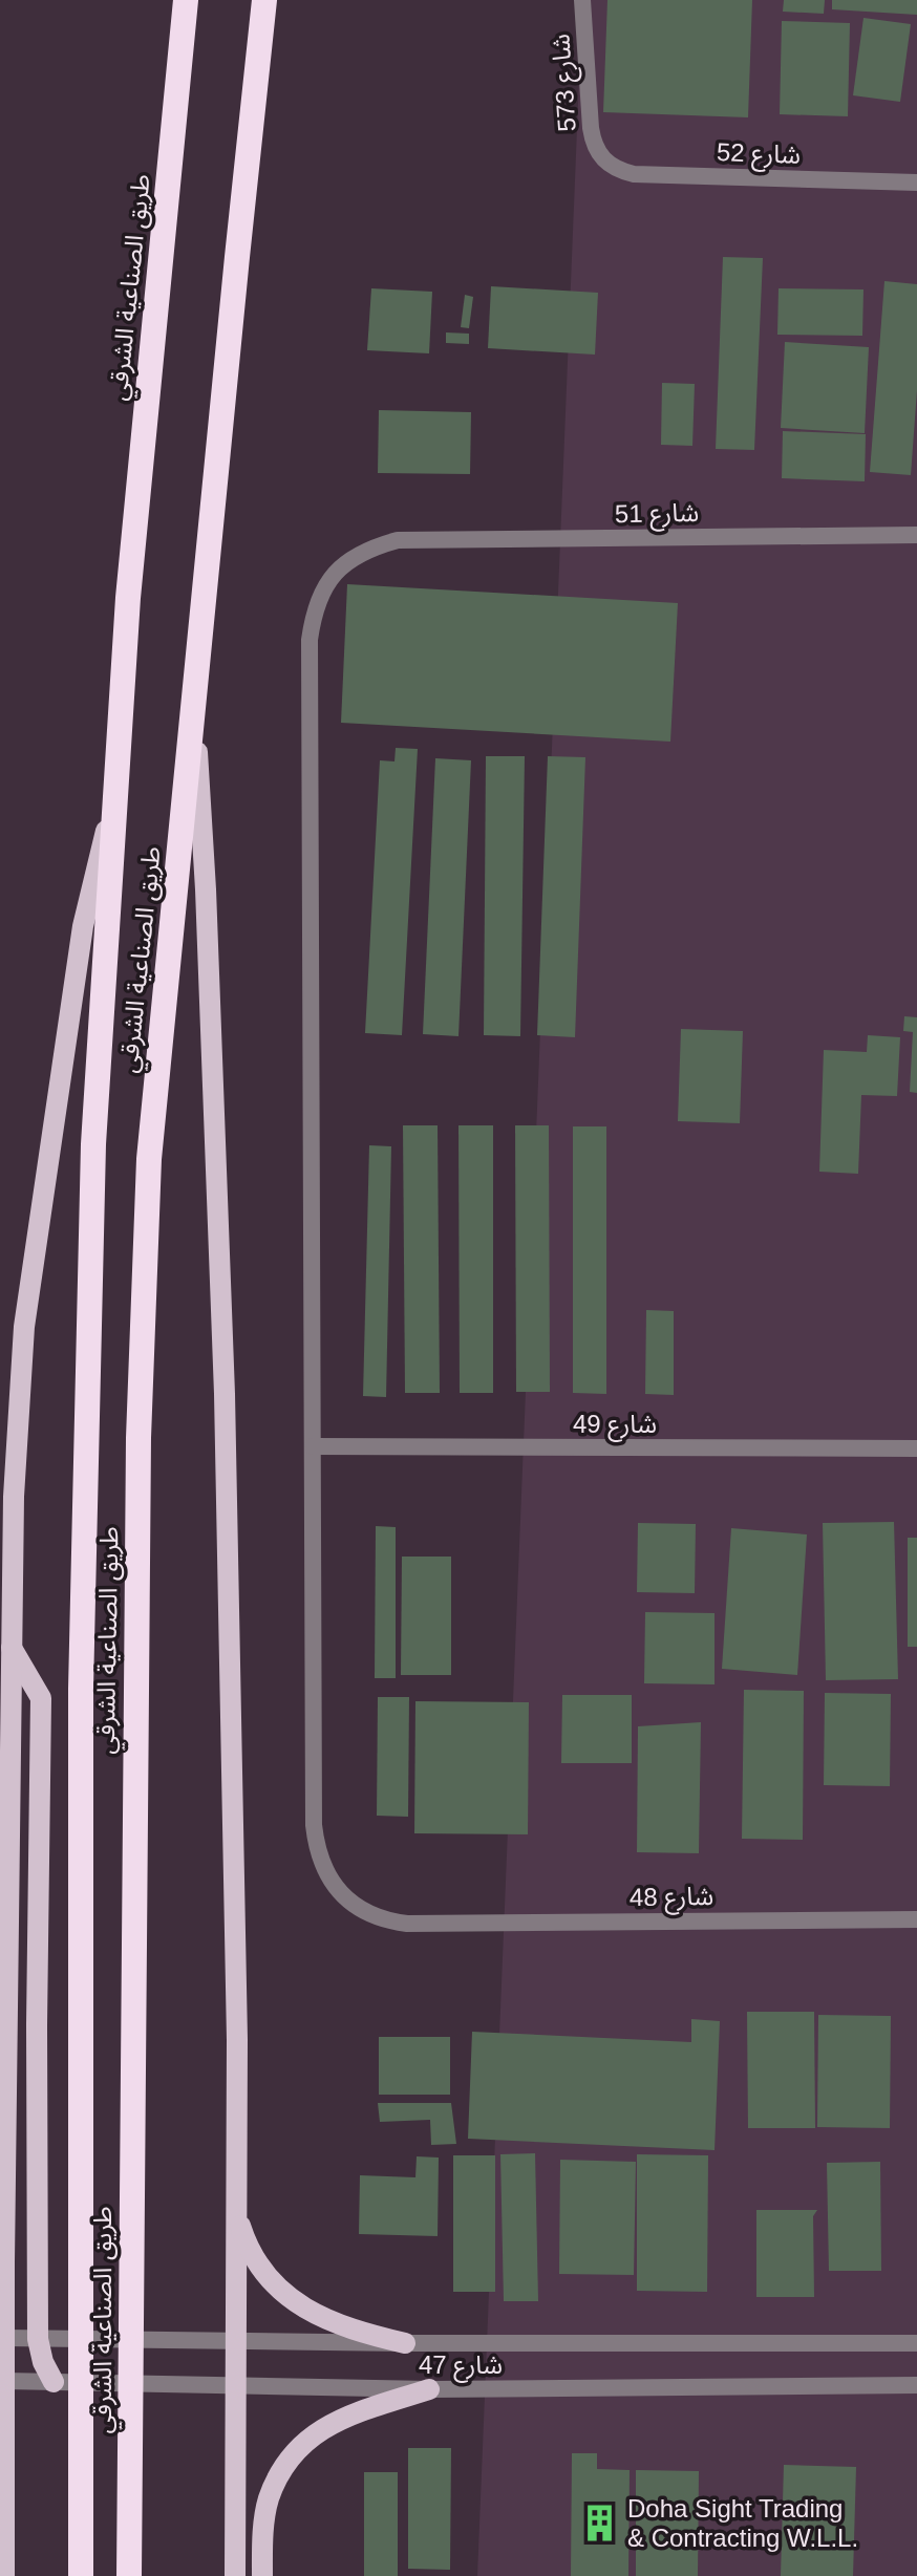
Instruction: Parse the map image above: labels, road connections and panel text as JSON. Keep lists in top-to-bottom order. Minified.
{"streets":{"highway":["طريق الصناعية الشرقي"],"street":["شارع 573","شارع 52","شارع 51","شارع 49","شارع 48","شارع 47"]},"crossings":[["شارع 573","شارع 52"],["طريق الصناعية الشرقي","شارع 47"],["شارع 51","شارع 49"],["شارع 51","شارع 48"],["شارع 49","شارع 48"]],"places":{"building":["Doha Sight Trading & Contracting W.L.L."]}}
